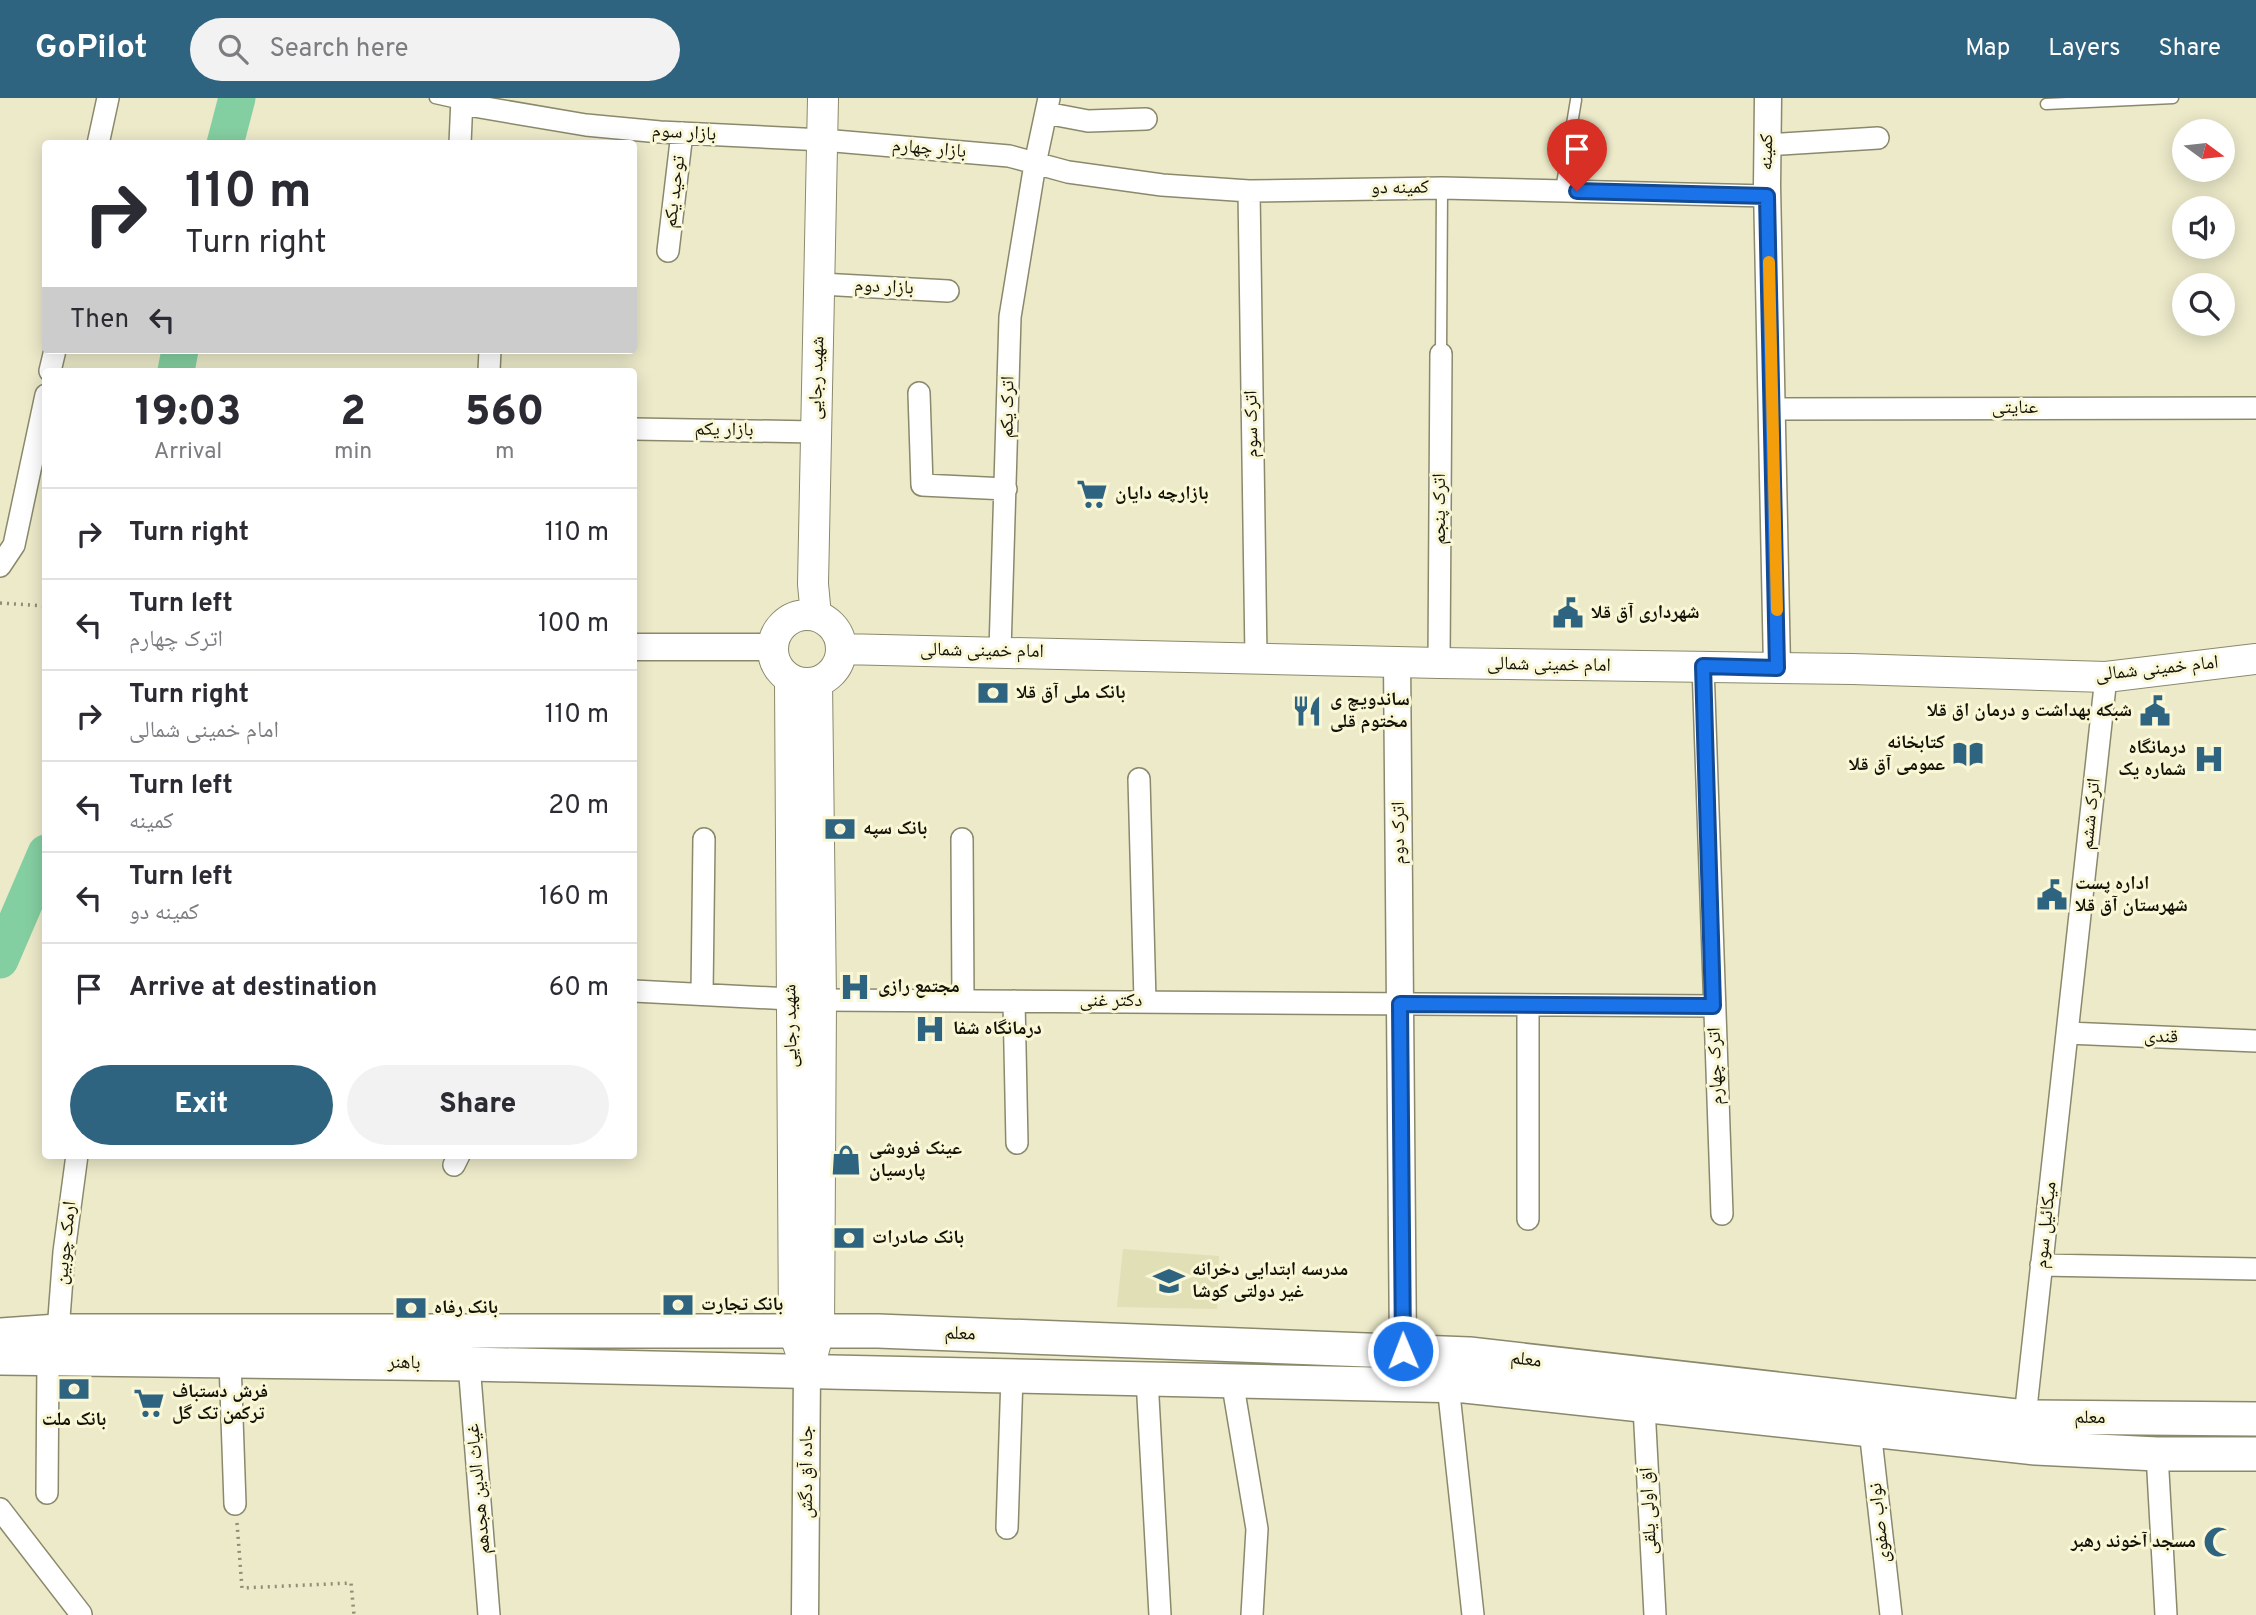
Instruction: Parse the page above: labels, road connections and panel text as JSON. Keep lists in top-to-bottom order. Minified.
{"streets":{"main road":["شهید رجایی","امام خمینی شمالی","معلم","باهنر"],"street":["بازار سوم","بازار چهارم","کمینه","کمینه دو","توحید یکم","بازار دوم","اترک یکم","عنایتی","اترک سوم","بازار یکم","اترک پنجم","اترک ششم","اترک دوم","دکتر غنی","قندی","اترک چهارم","میکائیل سوم","ارمک چوبین","جاده آق دگش","غیاث الدین هجدهم","آق اولی یلقی","نواب صفوی"]},"crossings":[["بازار سوم","بازار چهارم"],["بازار سوم","توحید یکم"],["بازار سوم","شهید رجایی"],["بازار چهارم","کمینه دو"],["بازار چهارم","شهید رجایی"],["بازار چهارم","اترک یکم"],["کمینه","کمینه دو"],["کمینه","عنایتی"],["کمینه","امام خمینی شمالی"],["کمینه دو","اترک یکم"],["کمینه دو","اترک سوم"],["بازار دوم","شهید رجایی"],["شهید رجایی","بازار یکم"],["شهید رجایی","امام خمینی شمالی"],["شهید رجایی","دکتر غنی"],["شهید رجایی","معلم"],["شهید رجایی","باهنر"],["شهید رجایی","جاده آق دگش"],["اترک یکم","امام خمینی شمالی"],["اترک سوم","امام خمینی شمالی"],["اترک پنجم","امام خمینی شمالی"],["امام خمینی شمالی","اترک ششم"],["امام خمینی شمالی","اترک دوم"],["امام خمینی شمالی","اترک چهارم"],["اترک ششم","قندی"],["اترک ششم","میکائیل سوم"],["اترک دوم","دکتر غنی"],["اترک دوم","معلم"],["دکتر غنی","اترک چهارم"],["قندی","میکائیل سوم"],["میکائیل سوم","معلم"],["ارمک چوبین","باهنر"],["معلم","باهنر"],["معلم","جاده آق دگش"],["معلم","آق اولی یلقی"],["معلم","نواب صفوی"],["باهنر","جاده آق دگش"],["باهنر","غیاث الدین هجدهم"]],"places":{"supermarket":["بازارچه دایان","فرش دستباف ترکمن تک گل"],"public building":["شهرداری آق قلا","شبکه بهداشت و درمان اق قلا","اداره پست شهرستان آق قلا"],"bank":["بانک ملی آق قلا","بانک سپه","بانک صادرات","بانک تجارت","بانک رفاه","بانک ملت"],"restaurant":["ساندویچ ی مختوم قلی"],"library":["کتابخانه عمومی آق قلا"],"hospital":["درمانگاه شماره یک","مجتمع رازی","درمانگاه شفا"],"shop":["عینک فروشی پارسیان"],"school or university":["مدرسه ابتدایی دخرانه غیر دولتی کوشا"],"mosque":["مسجد آخوند رهبر"]},"north":"right","page":{"header":"GoPilot","search":"Search here","nav":["Map","Layers","Share"],"turn":["110 m","Turn right"],"then":"Then","eta":["19:03","Arrival","2","min","560","m"],"list":[{"name":"Turn right","value":"110 m"},{"name":"Turn left","note":"اترک چهارم","value":"100 m"},{"name":"Turn right","note":"امام خمینی شمالی","value":"110 m"},{"name":"Turn left","note":"کمینه","value":"20 m"},{"name":"Turn left","note":"کمینه دو","value":"160 m"},{"name":"Arrive at destination","value":"60 m"}],"buttons":["Exit","Share"]}}
